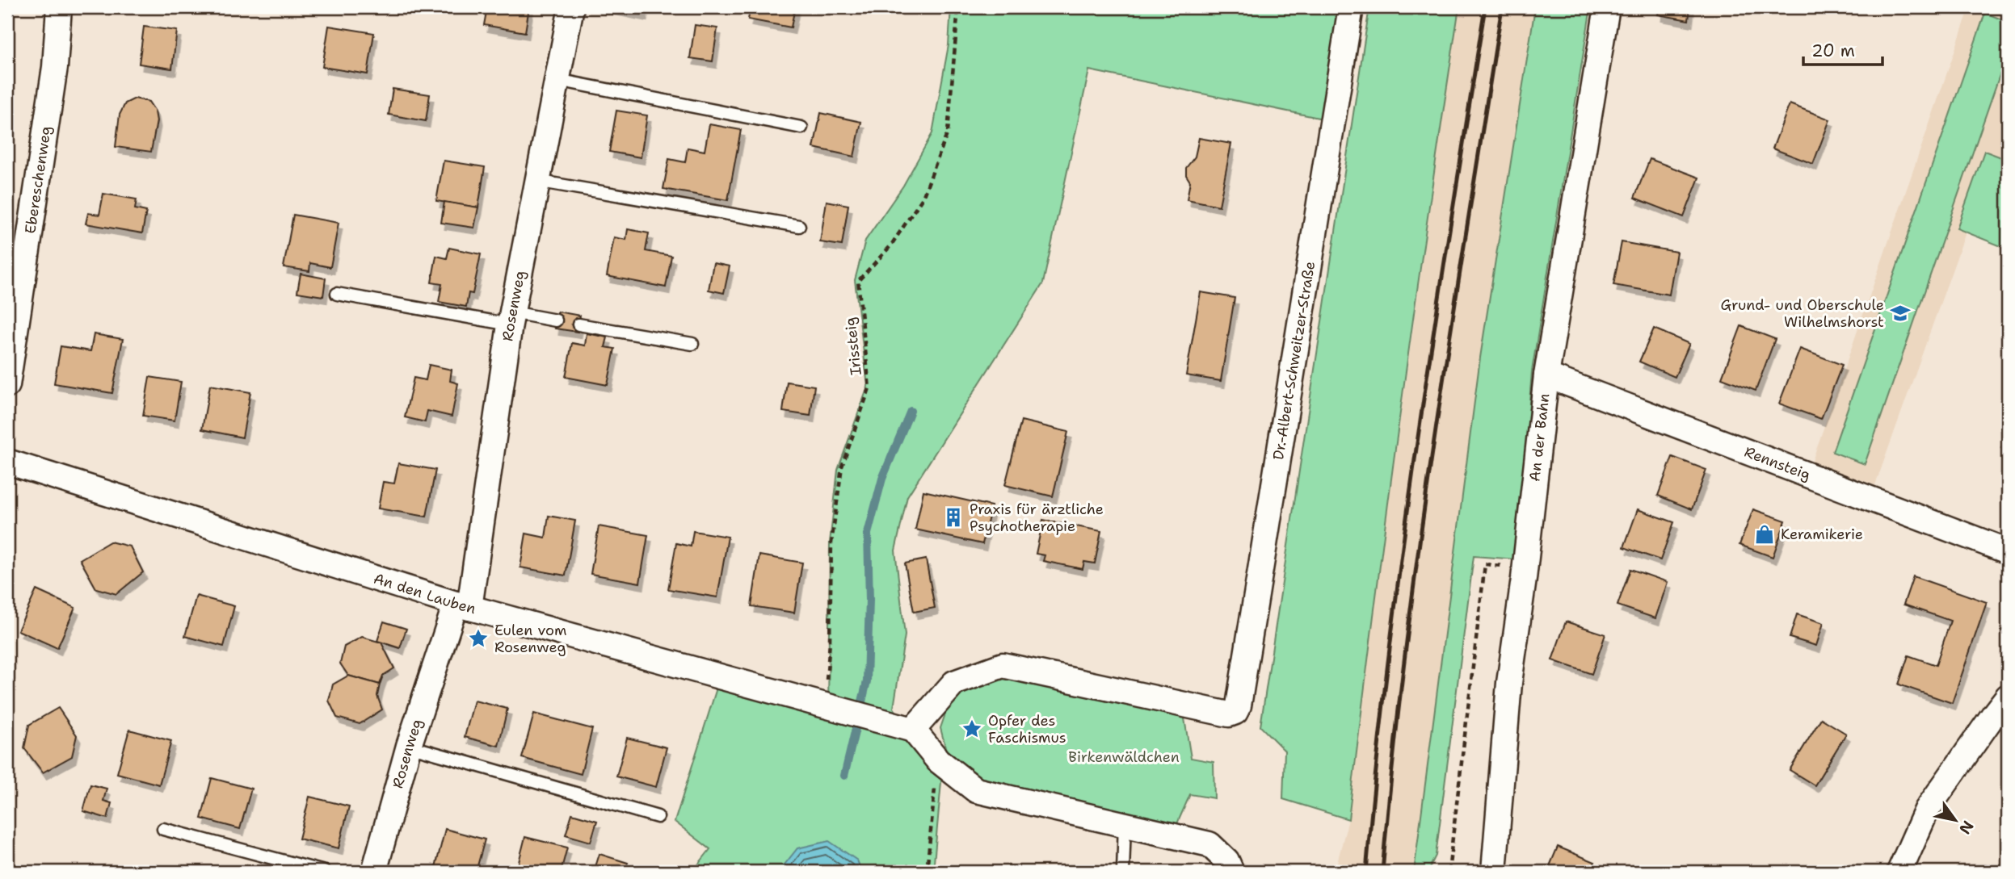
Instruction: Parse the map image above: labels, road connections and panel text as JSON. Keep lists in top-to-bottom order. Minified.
{"streets":{"street":["Ebereschenweg","Rosenweg","Dr.-Albert-Schweitzer-Straße","An der Bahn","Rennsteig","An den Lauben"],"path":["Irissteig"]},"crossings":[["Rosenweg","An den Lauben"],["Irissteig","An den Lauben"],["Dr.-Albert-Schweitzer-Straße","An den Lauben"],["An der Bahn","Rennsteig"]],"parks":["Birkenwäldchen"],"places":{"school or university":["Grund- und Oberschule Wilhelmshorst"],"building":["Praxis für ärztliche Psychotherapie"],"shop":["Keramikerie"],"place":["Eulen vom Rosenweg","Opfer des Faschismus"]},"scale_bar":"20 m","north":"bottom right"}
